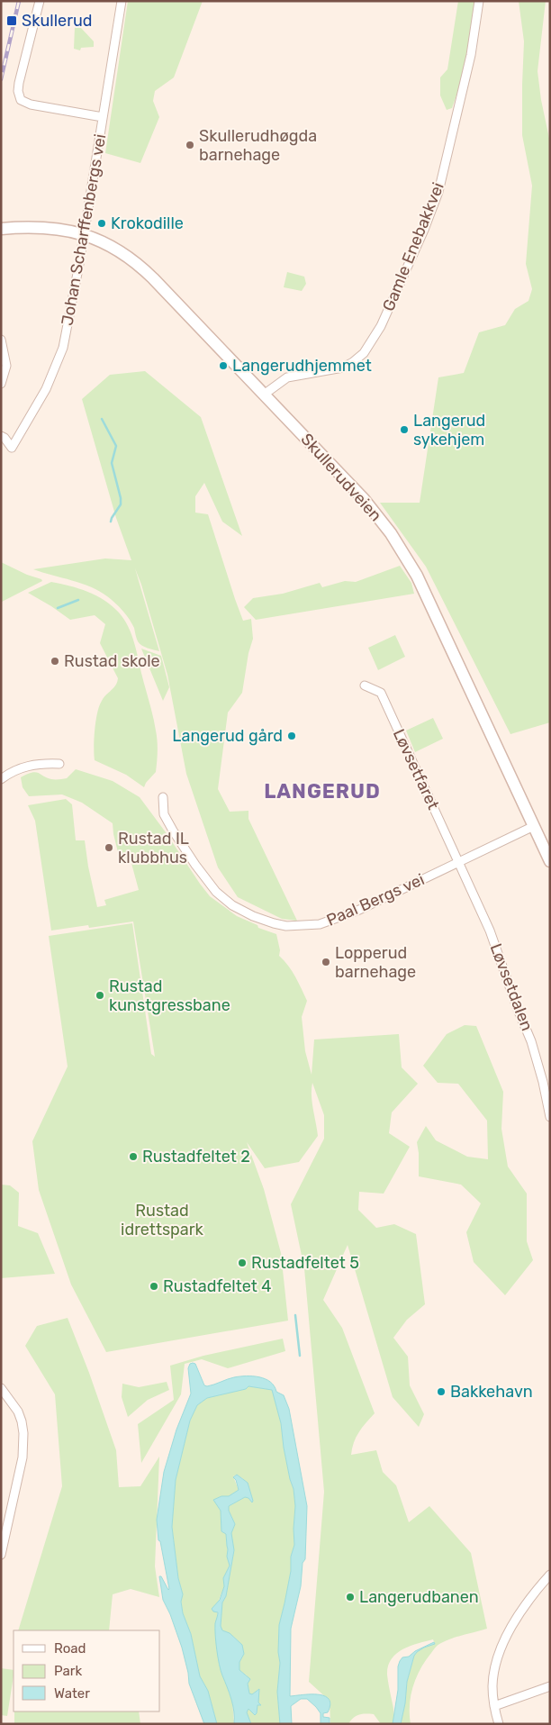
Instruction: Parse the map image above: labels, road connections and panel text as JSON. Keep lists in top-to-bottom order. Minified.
{"streets":{"main road":["Skullerudveien"],"street":["Johan Scharffenbergs vei","Gamle Enebakkvei","Løvsetfaret","Paal Bergs vei","Løvsetdalen"]},"crossings":[["Johan Scharffenbergs vei","Skullerudveien"],["Gamle Enebakkvei","Skullerudveien"],["Skullerudveien","Paal Bergs vei"],["Løvsetfaret","Paal Bergs vei"],["Løvsetfaret","Løvsetdalen"],["Paal Bergs vei","Løvsetdalen"]],"districts":["LANGERUD"],"parks":["Rustad idrettspark"],"places":{"transit":["Skullerud"],"other":["Skullerudhøgda barnehage","Krokodille","Langerudhjemmet","Langerud sykehjem","Rustad skole","Langerud gård","Rustad IL klubbhus","Lopperud barnehage","Rustad kunstgressbane","Rustadfeltet 2","Rustadfeltet 5","Rustadfeltet 4","Bakkehavn","Langerudbanen"]},"legend":["Road","Park","Water"]}
